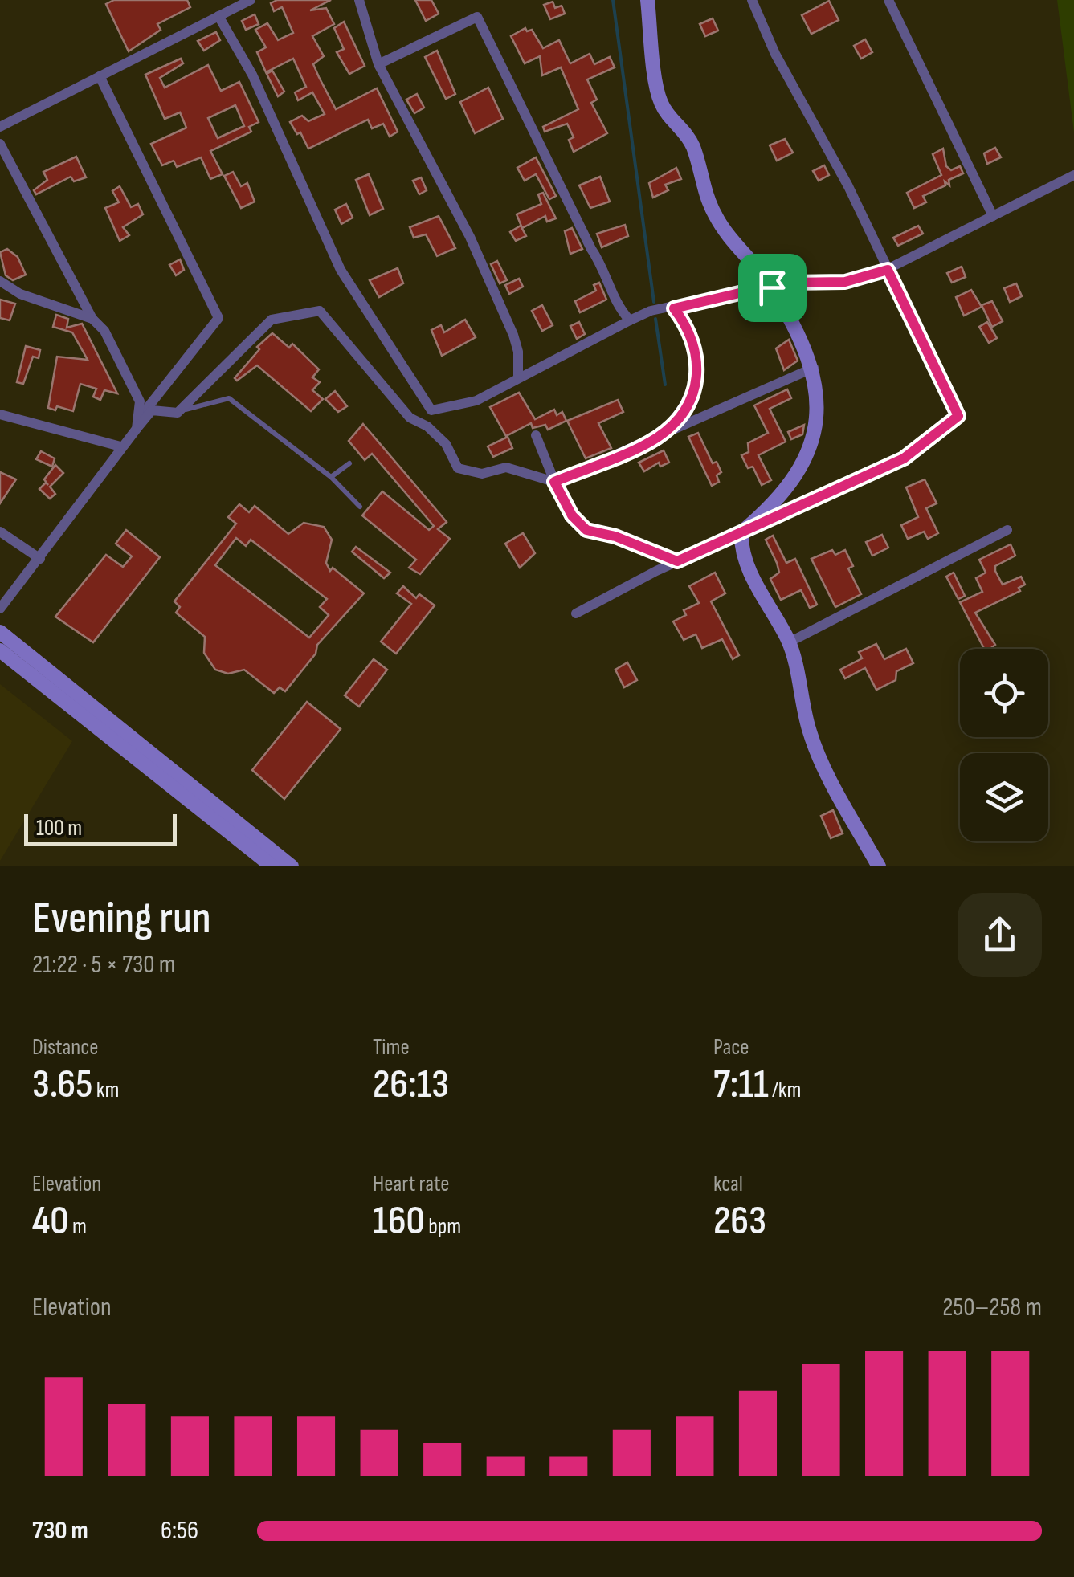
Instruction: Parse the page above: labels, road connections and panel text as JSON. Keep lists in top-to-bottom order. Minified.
{"scale_bar":"100 m","page":{"scale":"100 m","heading":["Evening run","21:22 · 5 × 730 m"],"stats":[["Distance","3.65 km"],["Time","26:13"],["Pace","7:11 /km"],["Elevation","40 m"],["Heart rate","160 bpm"],["kcal","263"]],"chart":["Elevation","250–258 m"],"list":[{"name":"730 m","note":"6:56"}]}}
